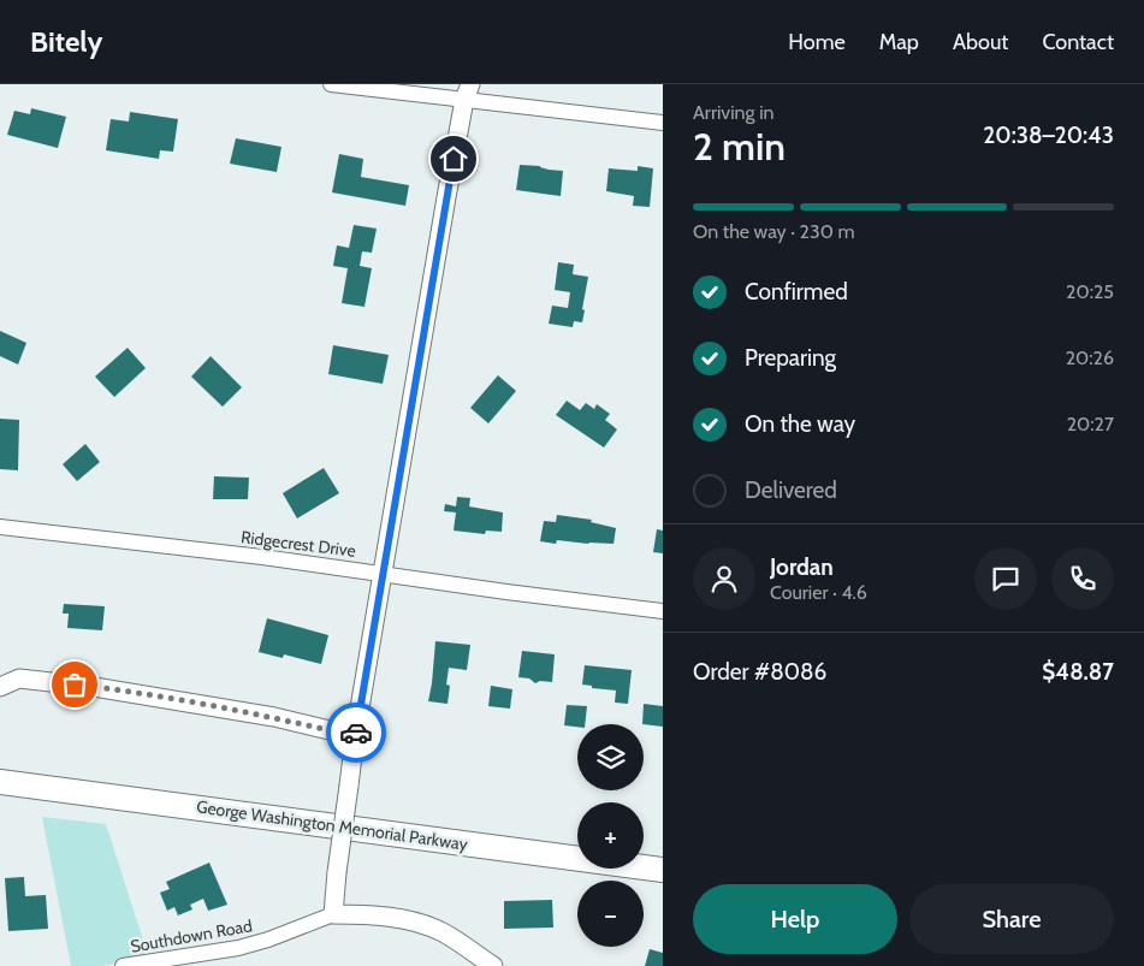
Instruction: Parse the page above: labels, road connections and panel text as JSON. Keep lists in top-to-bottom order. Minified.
{"streets":{"main road":["George Washington Memorial Parkway"],"street":["Ridgecrest Drive","Southdown Road"]},"page":{"header":"Bitely","nav":["Home","Map","About","Contact"],"heading":["2 min","Arriving in","20:38–20:43"],"panel":["Jordan","Courier · 4.6","Order #8086","$48.87"],"bar":"On the way · 230 m","list":[["Confirmed","20:25"],["Preparing","20:26"],["On the way","20:27"],"Delivered"],"map_buttons":["+","−"],"buttons":["Help","Share"]}}
